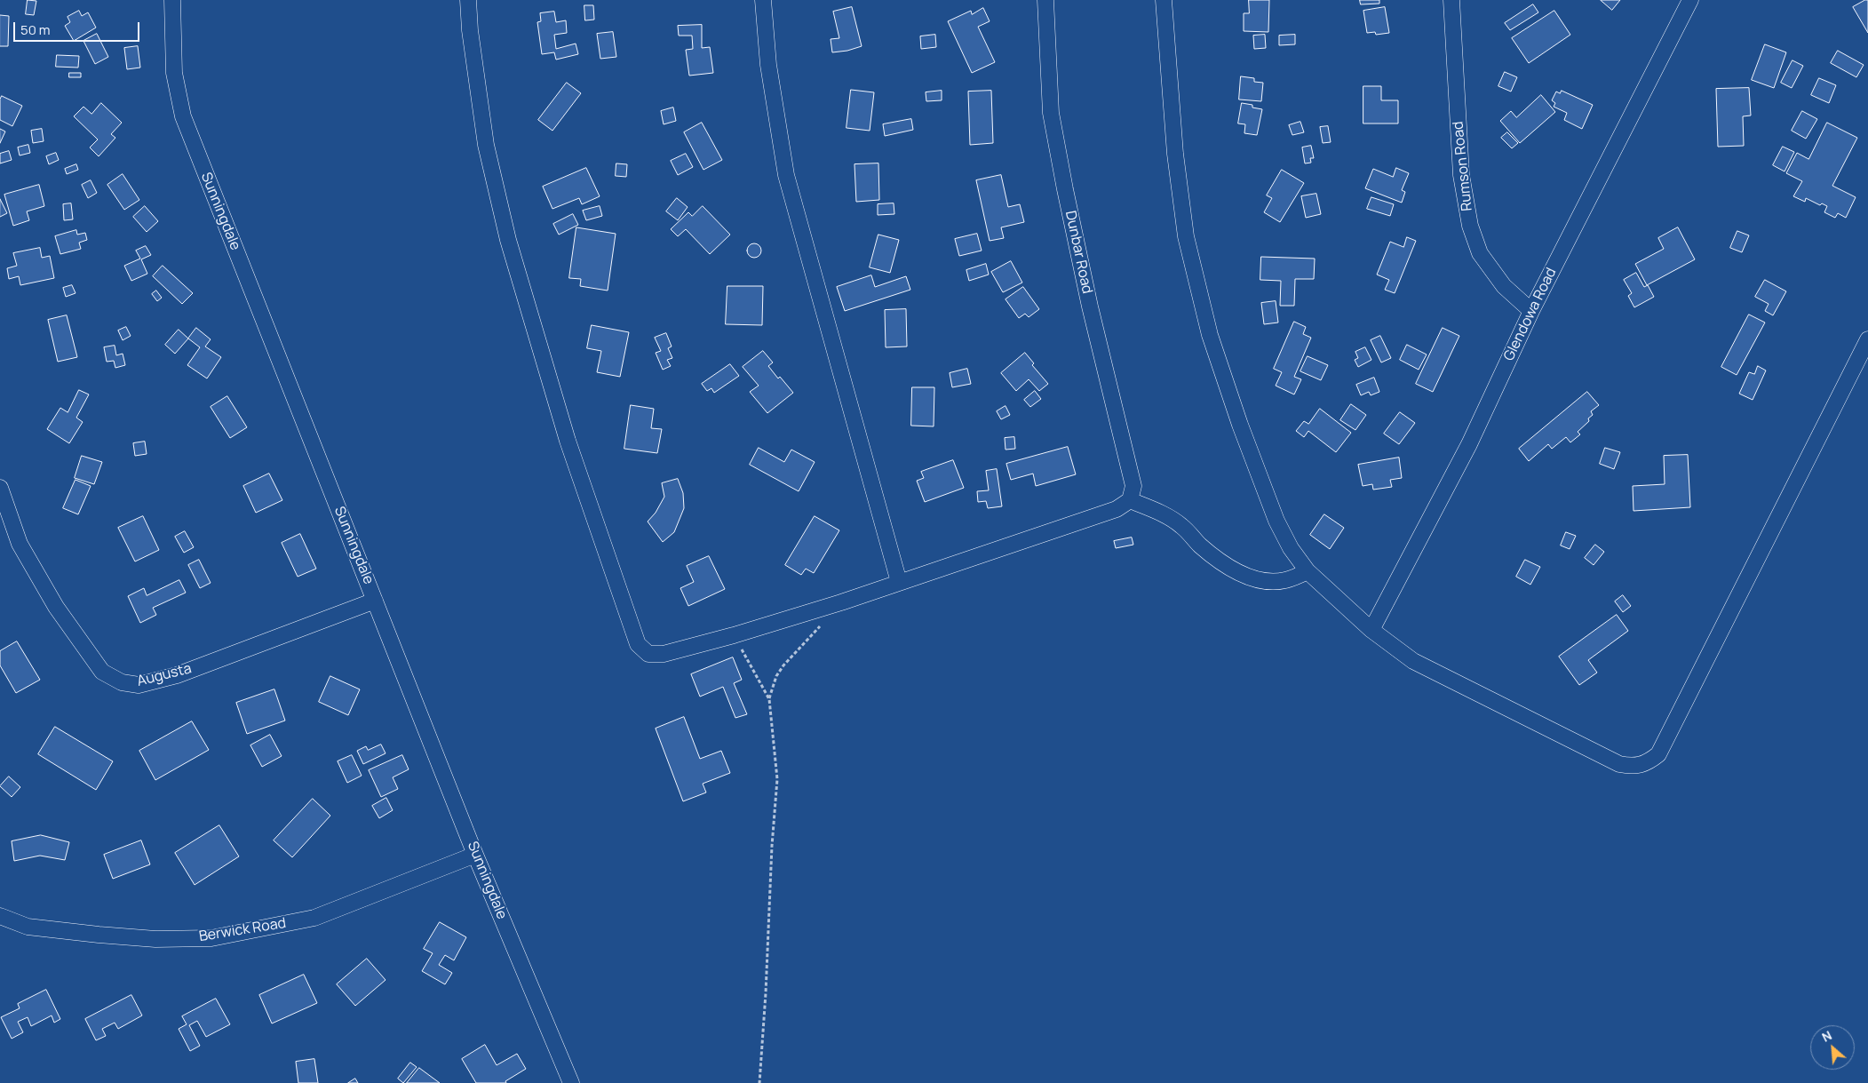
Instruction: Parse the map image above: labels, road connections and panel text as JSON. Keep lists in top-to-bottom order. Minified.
{"streets":{"street":["Rumson Road","Sunningdale","Dunbar Road","Glendowa Road","Augusta","Berwick Road"]},"crossings":[["Rumson Road","Glendowa Road"],["Sunningdale","Augusta"],["Sunningdale","Berwick Road"]],"scale_bar":"50 m","north":"top left"}
